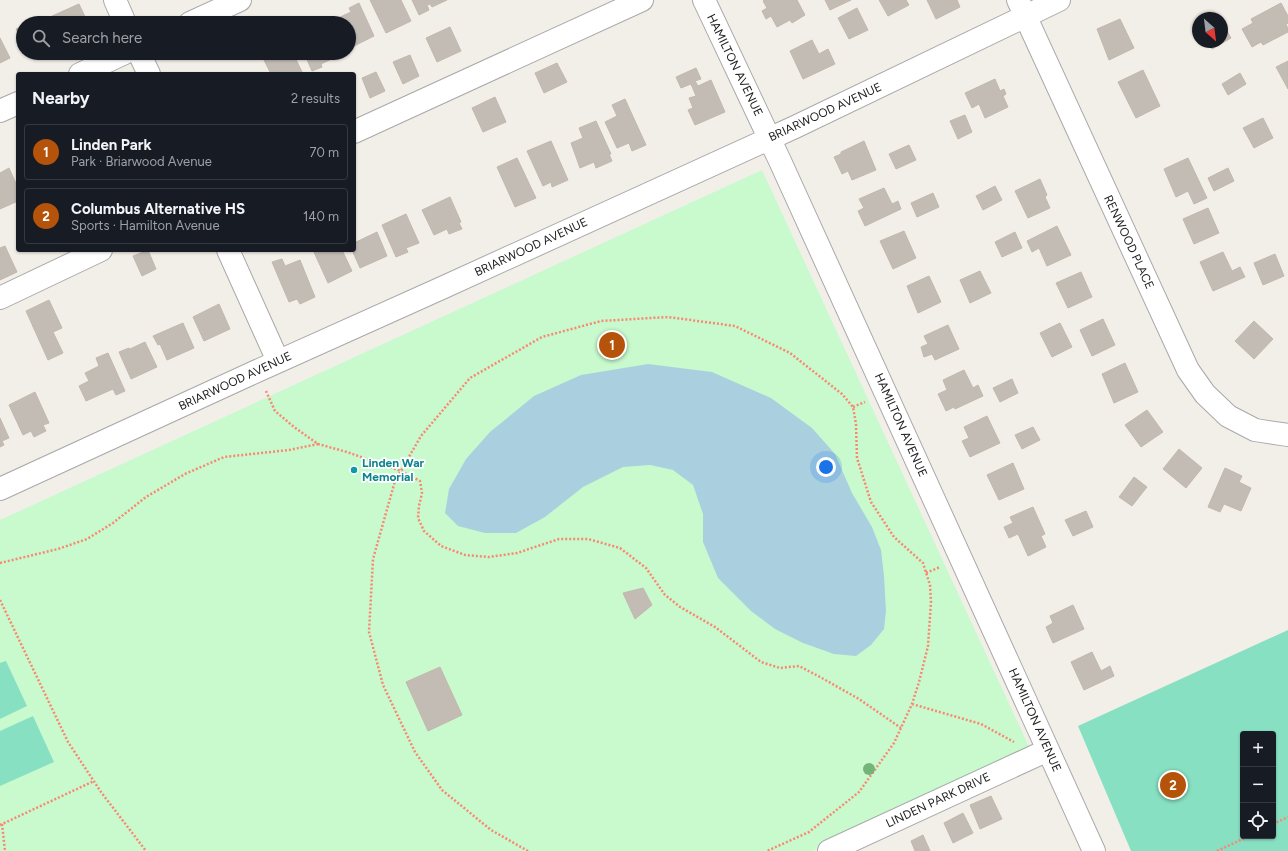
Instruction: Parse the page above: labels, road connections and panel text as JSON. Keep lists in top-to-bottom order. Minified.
{"streets":{"street":["HAMILTON AVENUE","BRIARWOOD AVENUE","RENWOOD PLACE","LINDEN PARK DRIVE"]},"crossings":[["HAMILTON AVENUE","BRIARWOOD AVENUE"],["HAMILTON AVENUE","LINDEN PARK DRIVE"],["BRIARWOOD AVENUE","RENWOOD PLACE"]],"places":["Linden War Memorial"],"north":"bottom right","page":{"search":"Search here","heading":["Nearby","2 results"],"list":[{"mark":"1","name":"Linden Park","note":"Park · Briarwood Avenue","value":"70 m"},{"mark":"2","name":"Columbus Alternative HS","note":"Sports · Hamilton Avenue","value":"140 m"}],"pins":["1","2"],"map_buttons":["+","−"]}}
